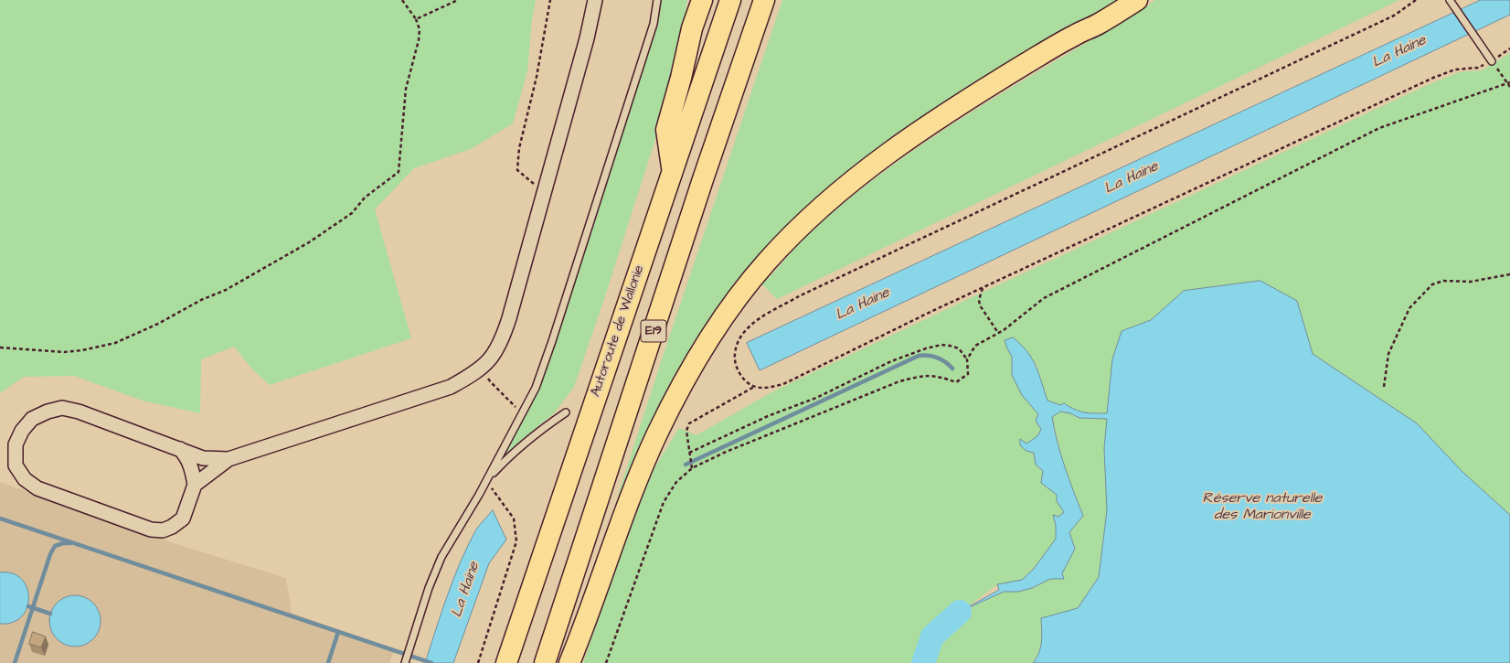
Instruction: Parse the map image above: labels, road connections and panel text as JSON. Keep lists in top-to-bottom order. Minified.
{"streets":{"highway":["Autoroute de Wallonie","E19"]},"water":["La Haine","Réserve naturelle des Marionville"]}
